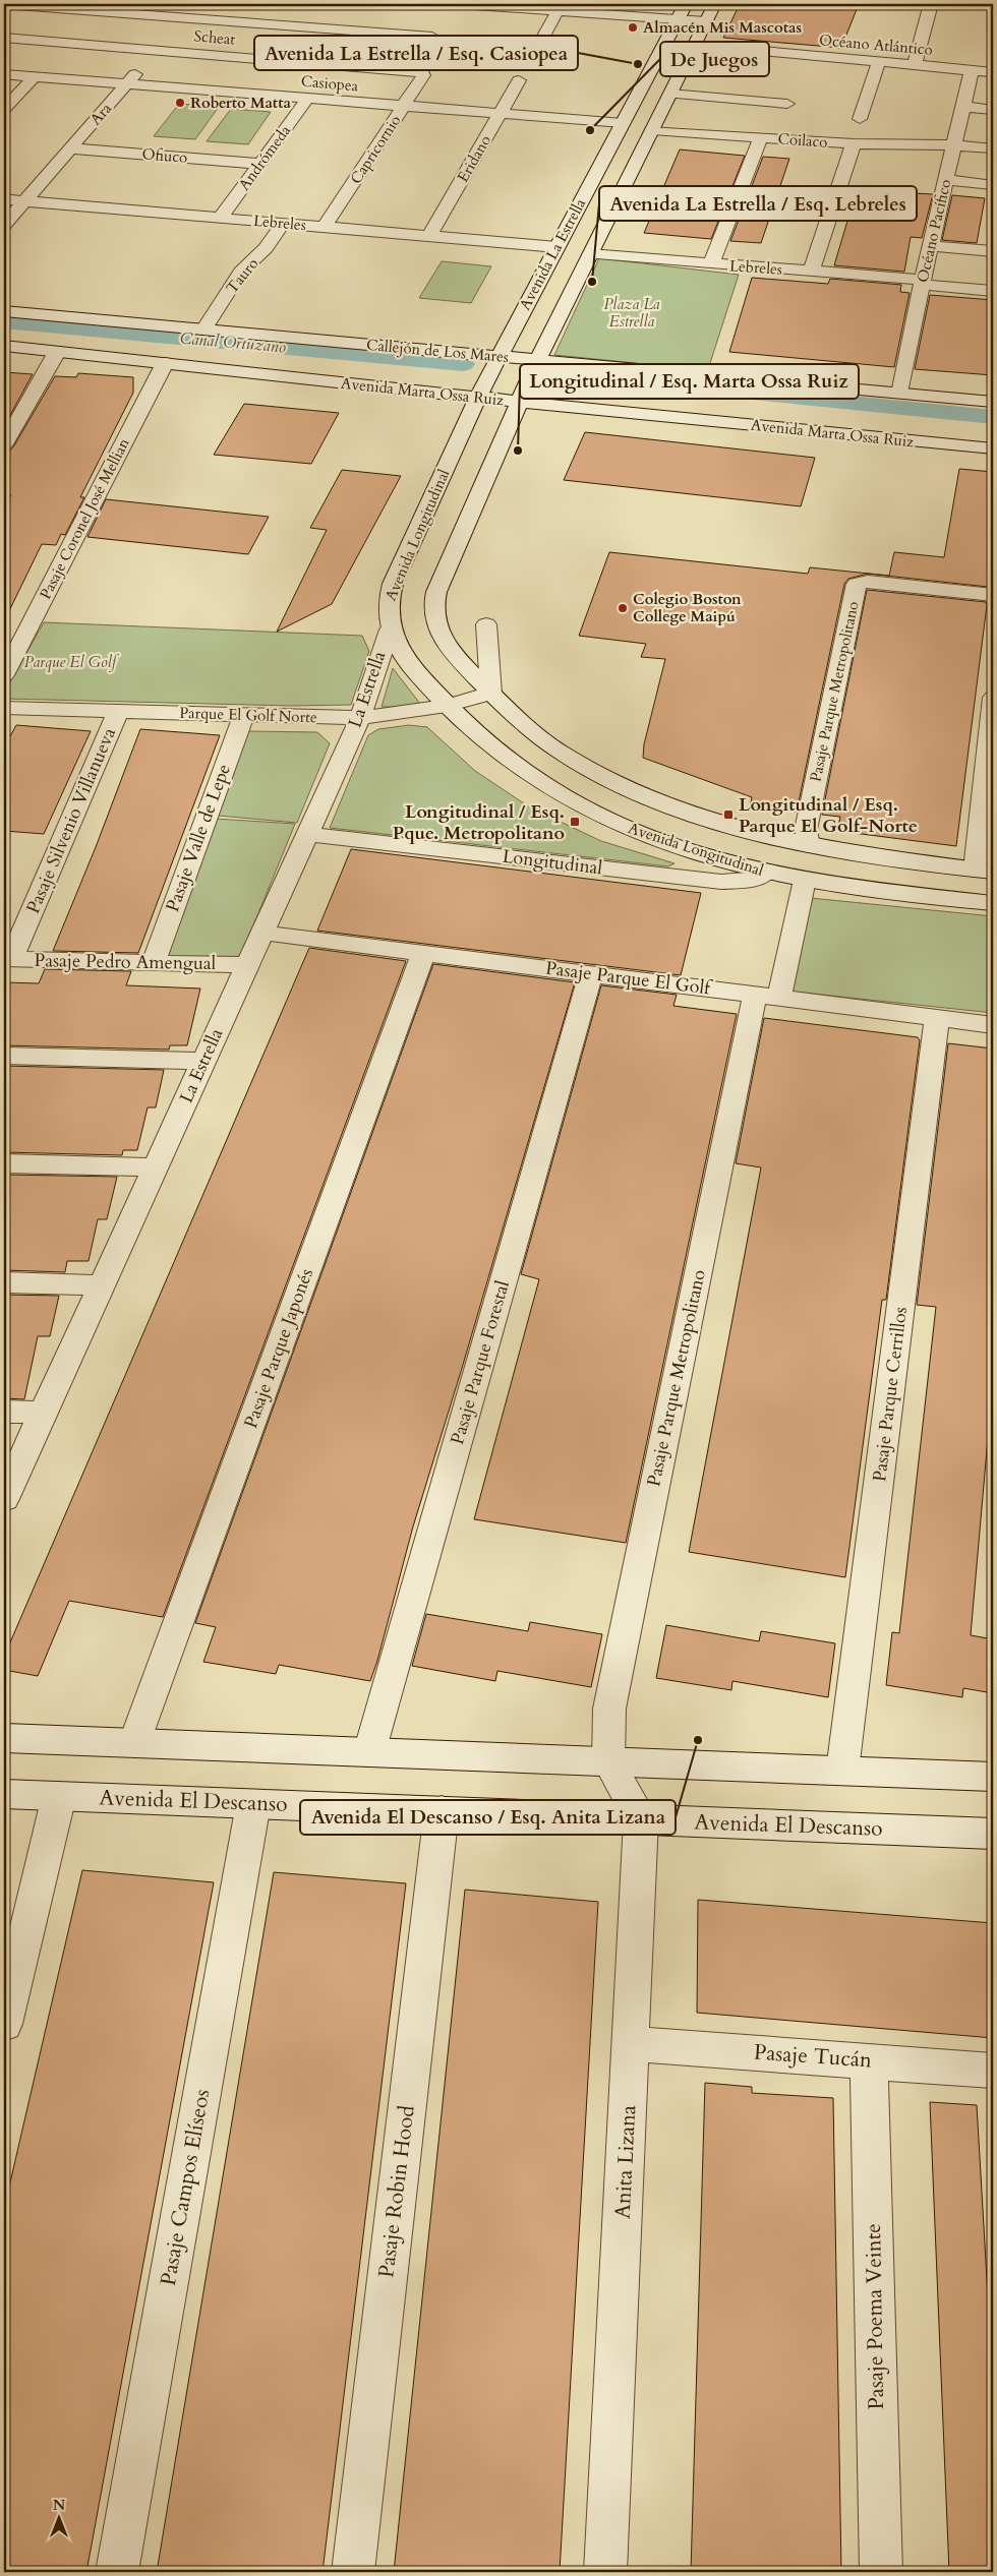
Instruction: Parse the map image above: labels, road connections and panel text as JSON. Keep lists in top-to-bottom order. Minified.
{"streets":{"street":["Scheat","Océano Atlántico","Casiopea","Ara","Coilaco","Capricornio","Ofiuco","Andrómeda","Eridano","Lebreles","Océano Pacífico","Avenida La Estrella","Tauro","Callejón de Los Mares","Avenida Marta Ossa Ruiz","Pasaje Coronel José Mellian","Avenida Longitudinal","La Estrella","Pasaje Parque Metropolitano","Parque El Golf Norte","Pasaje Silvenio Villanueva","Pasaje Valle de Lepe","Longitudinal","Pasaje Pedro Amengual","Pasaje Parque El Golf","Pasaje Parque Japonés","Pasaje Parque Forestal","Pasaje Parque Cerrillos","Avenida El Descanso","Pasaje Tucán","Anita Lizana","Pasaje Campos Elíseos","Pasaje Robin Hood","Pasaje Poema Veinte"]},"crossings":[["Scheat","Ara"],["Scheat","Capricornio"],["Océano Atlántico","Océano Pacífico"],["Océano Atlántico","Avenida La Estrella"],["Casiopea","Ara"],["Casiopea","Capricornio"],["Casiopea","Andrómeda"],["Casiopea","Eridano"],["Casiopea","Avenida La Estrella"],["Ara","Capricornio"],["Ara","Ofiuco"],["Ara","Lebreles"],["Coilaco","Océano Pacífico"],["Coilaco","Avenida La Estrella"],["Capricornio","Lebreles"],["Ofiuco","Andrómeda"],["Andrómeda","Lebreles"],["Eridano","Lebreles"],["Lebreles","Océano Pacífico"],["Lebreles","Avenida La Estrella"],["Lebreles","Tauro"],["Océano Pacífico","Callejón de Los Mares"],["Avenida La Estrella","Callejón de Los Mares"],["Avenida La Estrella","Avenida Marta Ossa Ruiz"],["Avenida La Estrella","Avenida Longitudinal"],["Tauro","Callejón de Los Mares"],["Avenida Marta Ossa Ruiz","Pasaje Coronel José Mellian"],["Avenida Marta Ossa Ruiz","Avenida Longitudinal"],["Avenida Longitudinal","La Estrella"],["Avenida Longitudinal","Pasaje Parque Metropolitano"],["Avenida Longitudinal","Parque El Golf Norte"],["Avenida Longitudinal","Longitudinal"],["La Estrella","Parque El Golf Norte"],["La Estrella","Longitudinal"],["La Estrella","Pasaje Pedro Amengual"],["La Estrella","Pasaje Parque El Golf"],["Pasaje Parque Metropolitano","Pasaje Parque El Golf"],["Parque El Golf Norte","Pasaje Silvenio Villanueva"],["Parque El Golf Norte","Pasaje Valle de Lepe"],["Pasaje Silvenio Villanueva","Pasaje Pedro Amengual"],["Pasaje Valle de Lepe","Pasaje Pedro Amengual"],["Pasaje Parque El Golf","Pasaje Parque Japonés"],["Pasaje Parque El Golf","Pasaje Parque Forestal"],["Pasaje Parque El Golf","Pasaje Parque Cerrillos"],["Avenida El Descanso","Anita Lizana"],["Avenida El Descanso","Pasaje Campos Elíseos"],["Avenida El Descanso","Pasaje Robin Hood"],["Pasaje Tucán","Anita Lizana"],["Pasaje Tucán","Pasaje Poema Veinte"]],"water":["Canal Ortuzano"],"parks":["Plaza La Estrella","Parque El Golf"],"places":{"other":["Almacén Mis Mascotas","Avenida La Estrella / Esq. Casiopea","Roberto Matta","De Juegos","Avenida La Estrella / Esq. Lebreles","Longitudinal / Esq. Marta Ossa Ruiz","Colegio Boston College Maipú","Avenida El Descanso / Esq. Anita Lizana"],"transit":["Longitudinal / Esq. Parque El Golf-Norte","Longitudinal / Esq. Pque. Metropolitano"]},"north":"top"}
